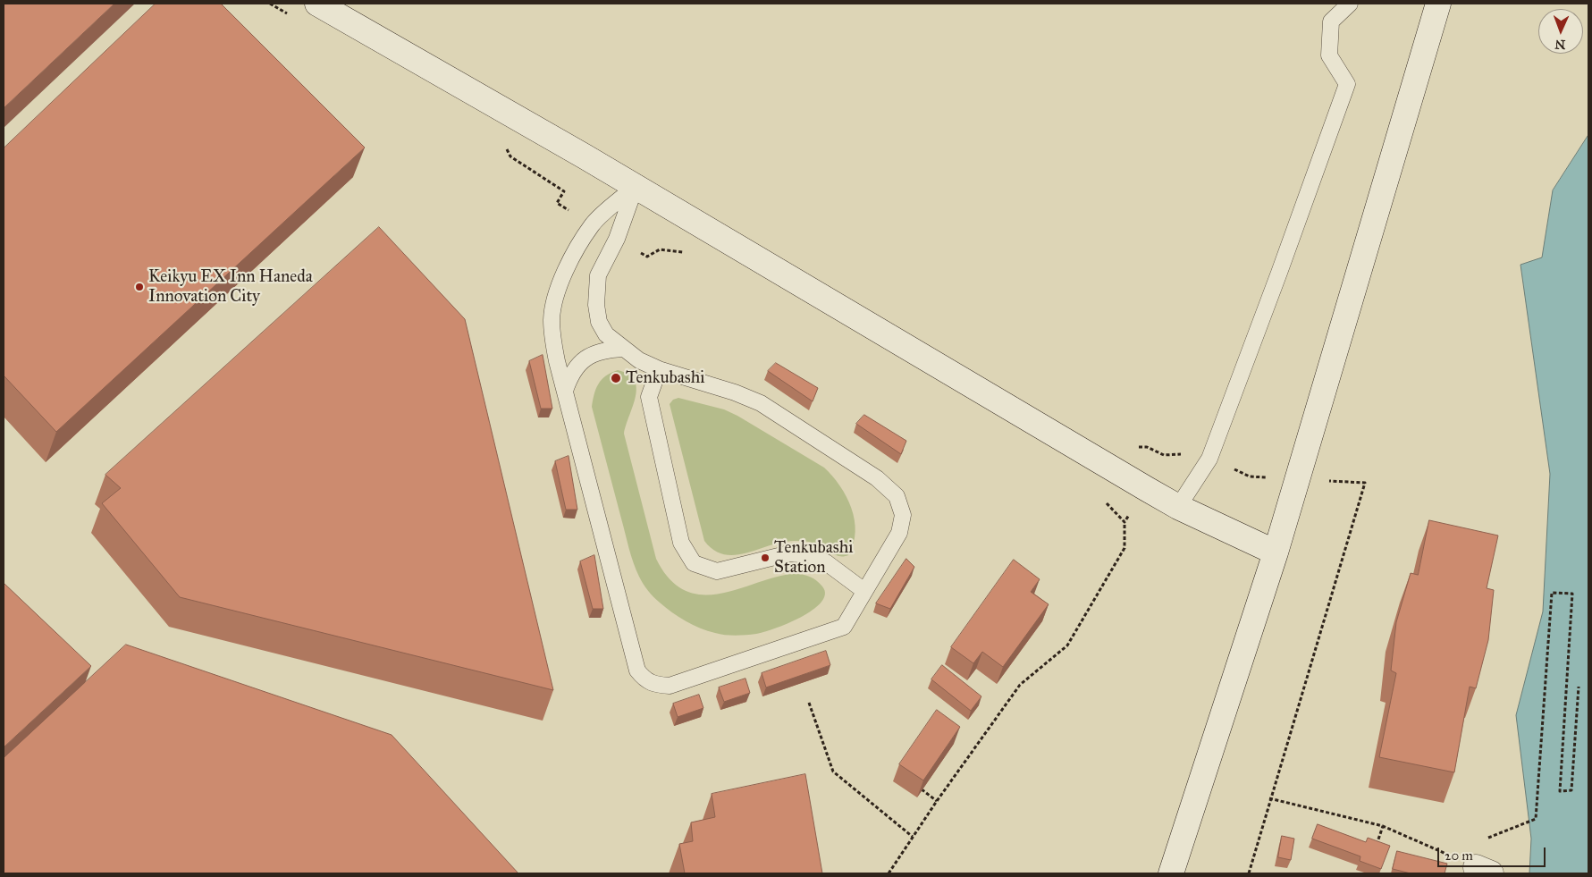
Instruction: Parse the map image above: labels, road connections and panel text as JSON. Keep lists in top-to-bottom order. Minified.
{"places":["Keikyu EX Inn Haneda Innovation City","Tenkubashi","Tenkubashi Station"],"scale_bar":"20 m","north":"bottom"}
